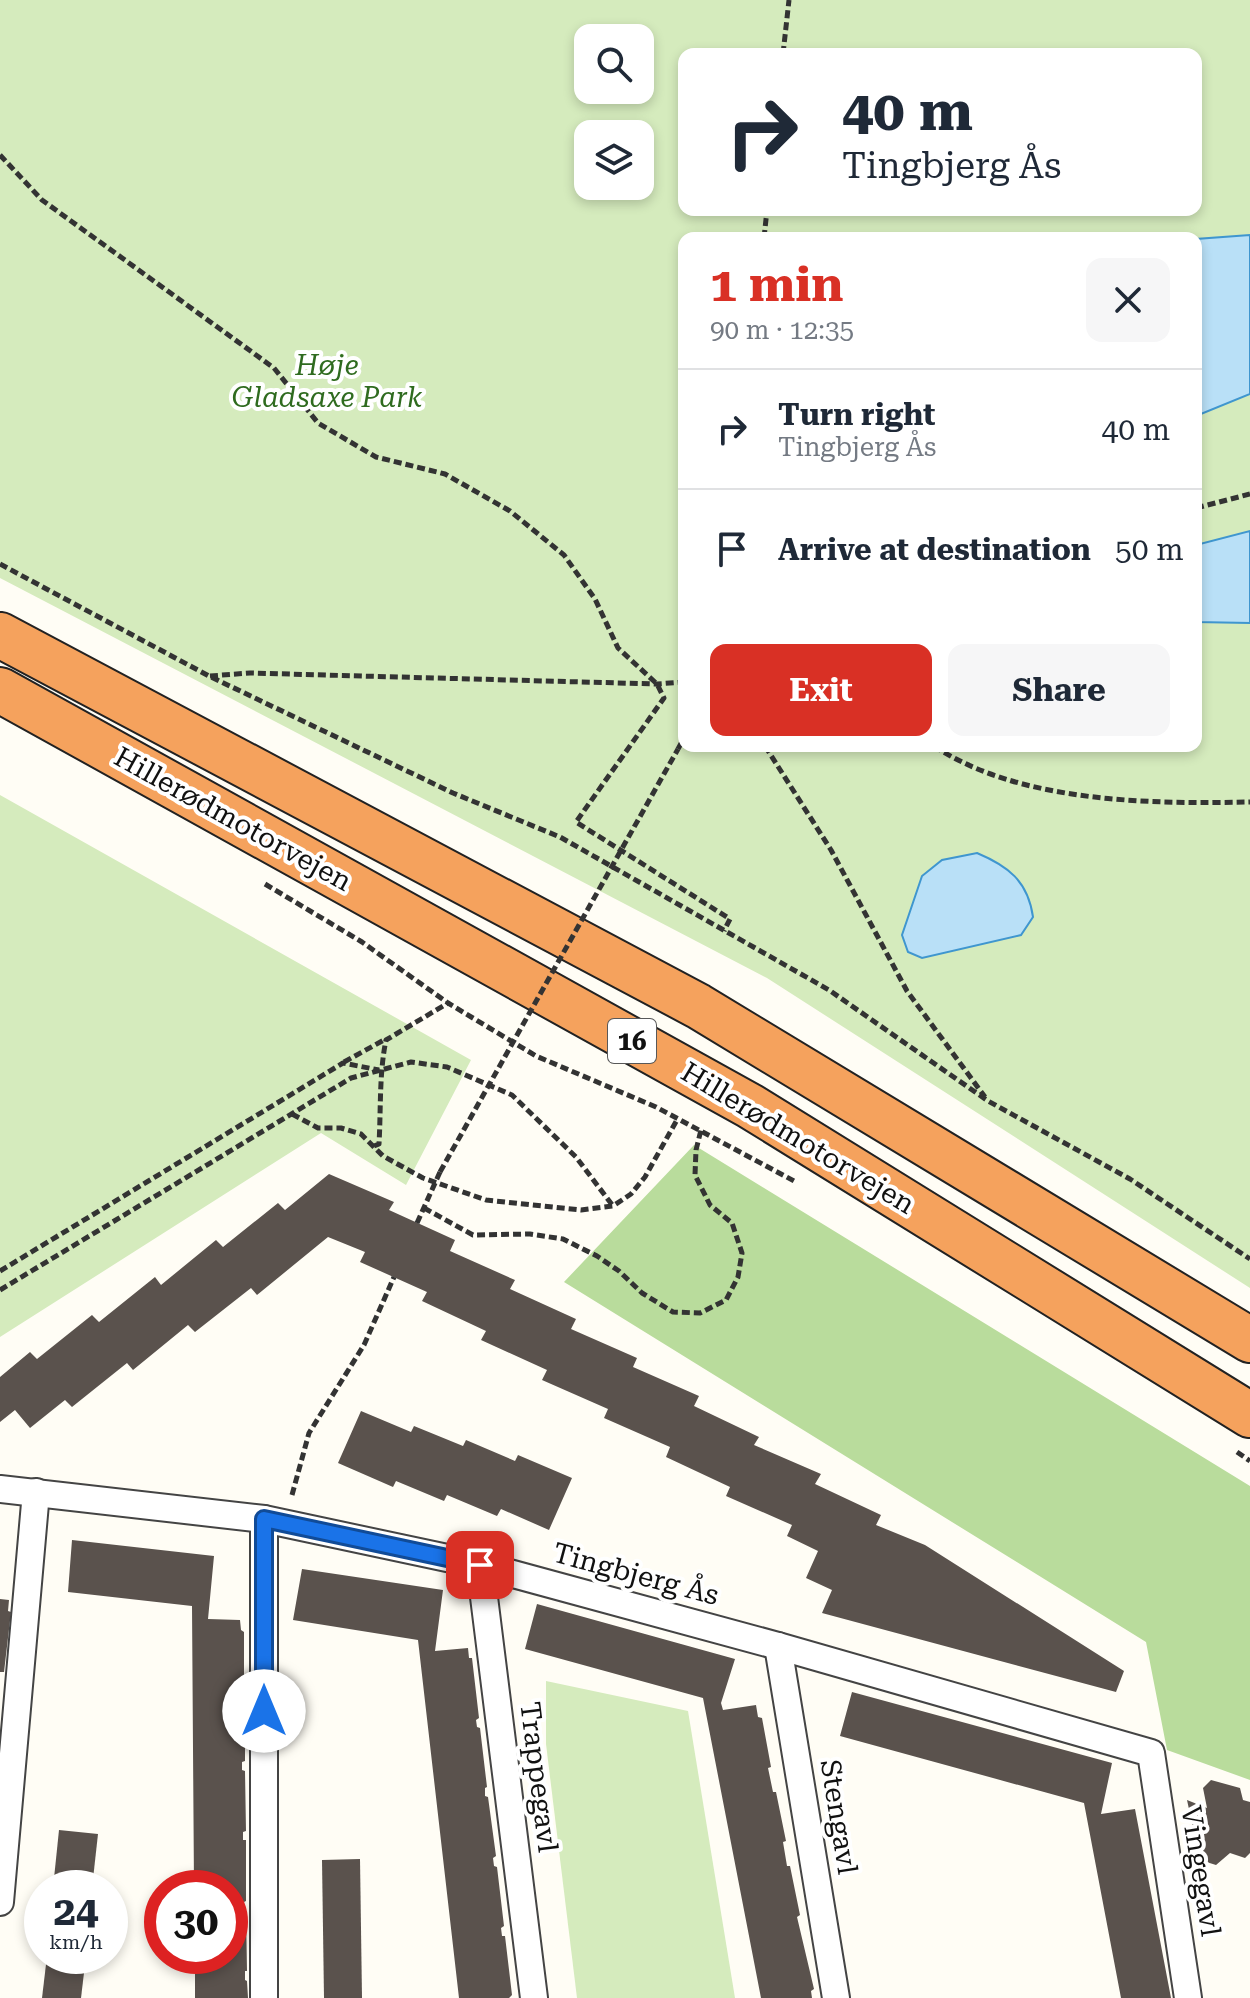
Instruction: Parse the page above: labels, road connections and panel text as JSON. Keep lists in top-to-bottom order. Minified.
{"streets":{"highway":["Hillerødmotorvejen","16"],"street":["Tingbjerg Ås","Trappegavl","Stengavl","Vingegavl"]},"crossings":[["Tingbjerg Ås","Trappegavl"],["Tingbjerg Ås","Stengavl"],["Tingbjerg Ås","Vingegavl"]],"parks":["Høje Gladsaxe Park"],"page":{"turn":["40 m","Tingbjerg Ås"],"heading":["1 min","90 m · 12:35"],"list":[{"name":"Turn right","note":"Tingbjerg Ås","value":"40 m"},{"name":"Arrive at destination","value":"50 m"}],"buttons":["Exit","Share"],"speed":"24 km/h","limit":"30"}}
